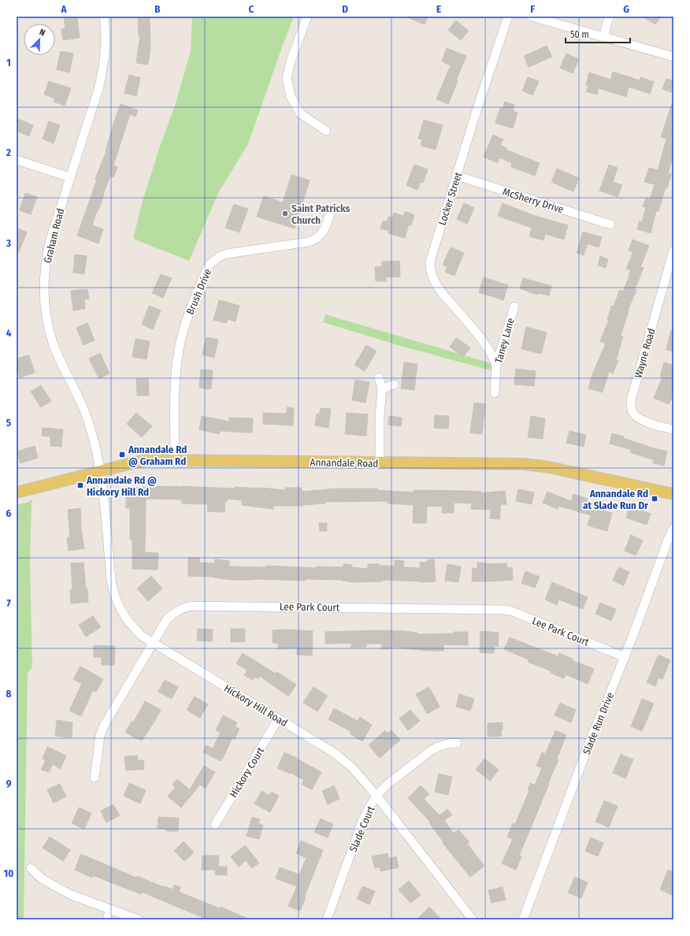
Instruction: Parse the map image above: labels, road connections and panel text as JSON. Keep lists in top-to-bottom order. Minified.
{"streets":{"main road":["Annandale Road"],"street":["Locker Street","McSherry Drive","Graham Road","Brush Drive","Taney Lane","Wayne Road","Lee Park Court","Hickory Hill Road","Slade Run Drive","Hickory Court","Slade Court"]},"crossings":[["Locker Street","McSherry Drive"],["Locker Street","Taney Lane"],["Graham Road","Annandale Road"],["Graham Road","Hickory Hill Road"],["Brush Drive","Annandale Road"],["Annandale Road","Hickory Hill Road"],["Lee Park Court","Hickory Hill Road"],["Lee Park Court","Slade Run Drive"],["Hickory Hill Road","Hickory Court"],["Hickory Hill Road","Slade Court"]],"places":{"other":["Saint Patricks Church"],"transit":["Annandale Rd @ Graham Rd","Annandale Rd @ Hickory Hill Rd","Annandale Rd at Slade Run Dr"]},"scale_bar":"50 m","north":"top right","grid":{"columns":["A","B","C","D","E","F","G"],"rows":["1","2","3","4","5","6","7","8","9","10"]}}
